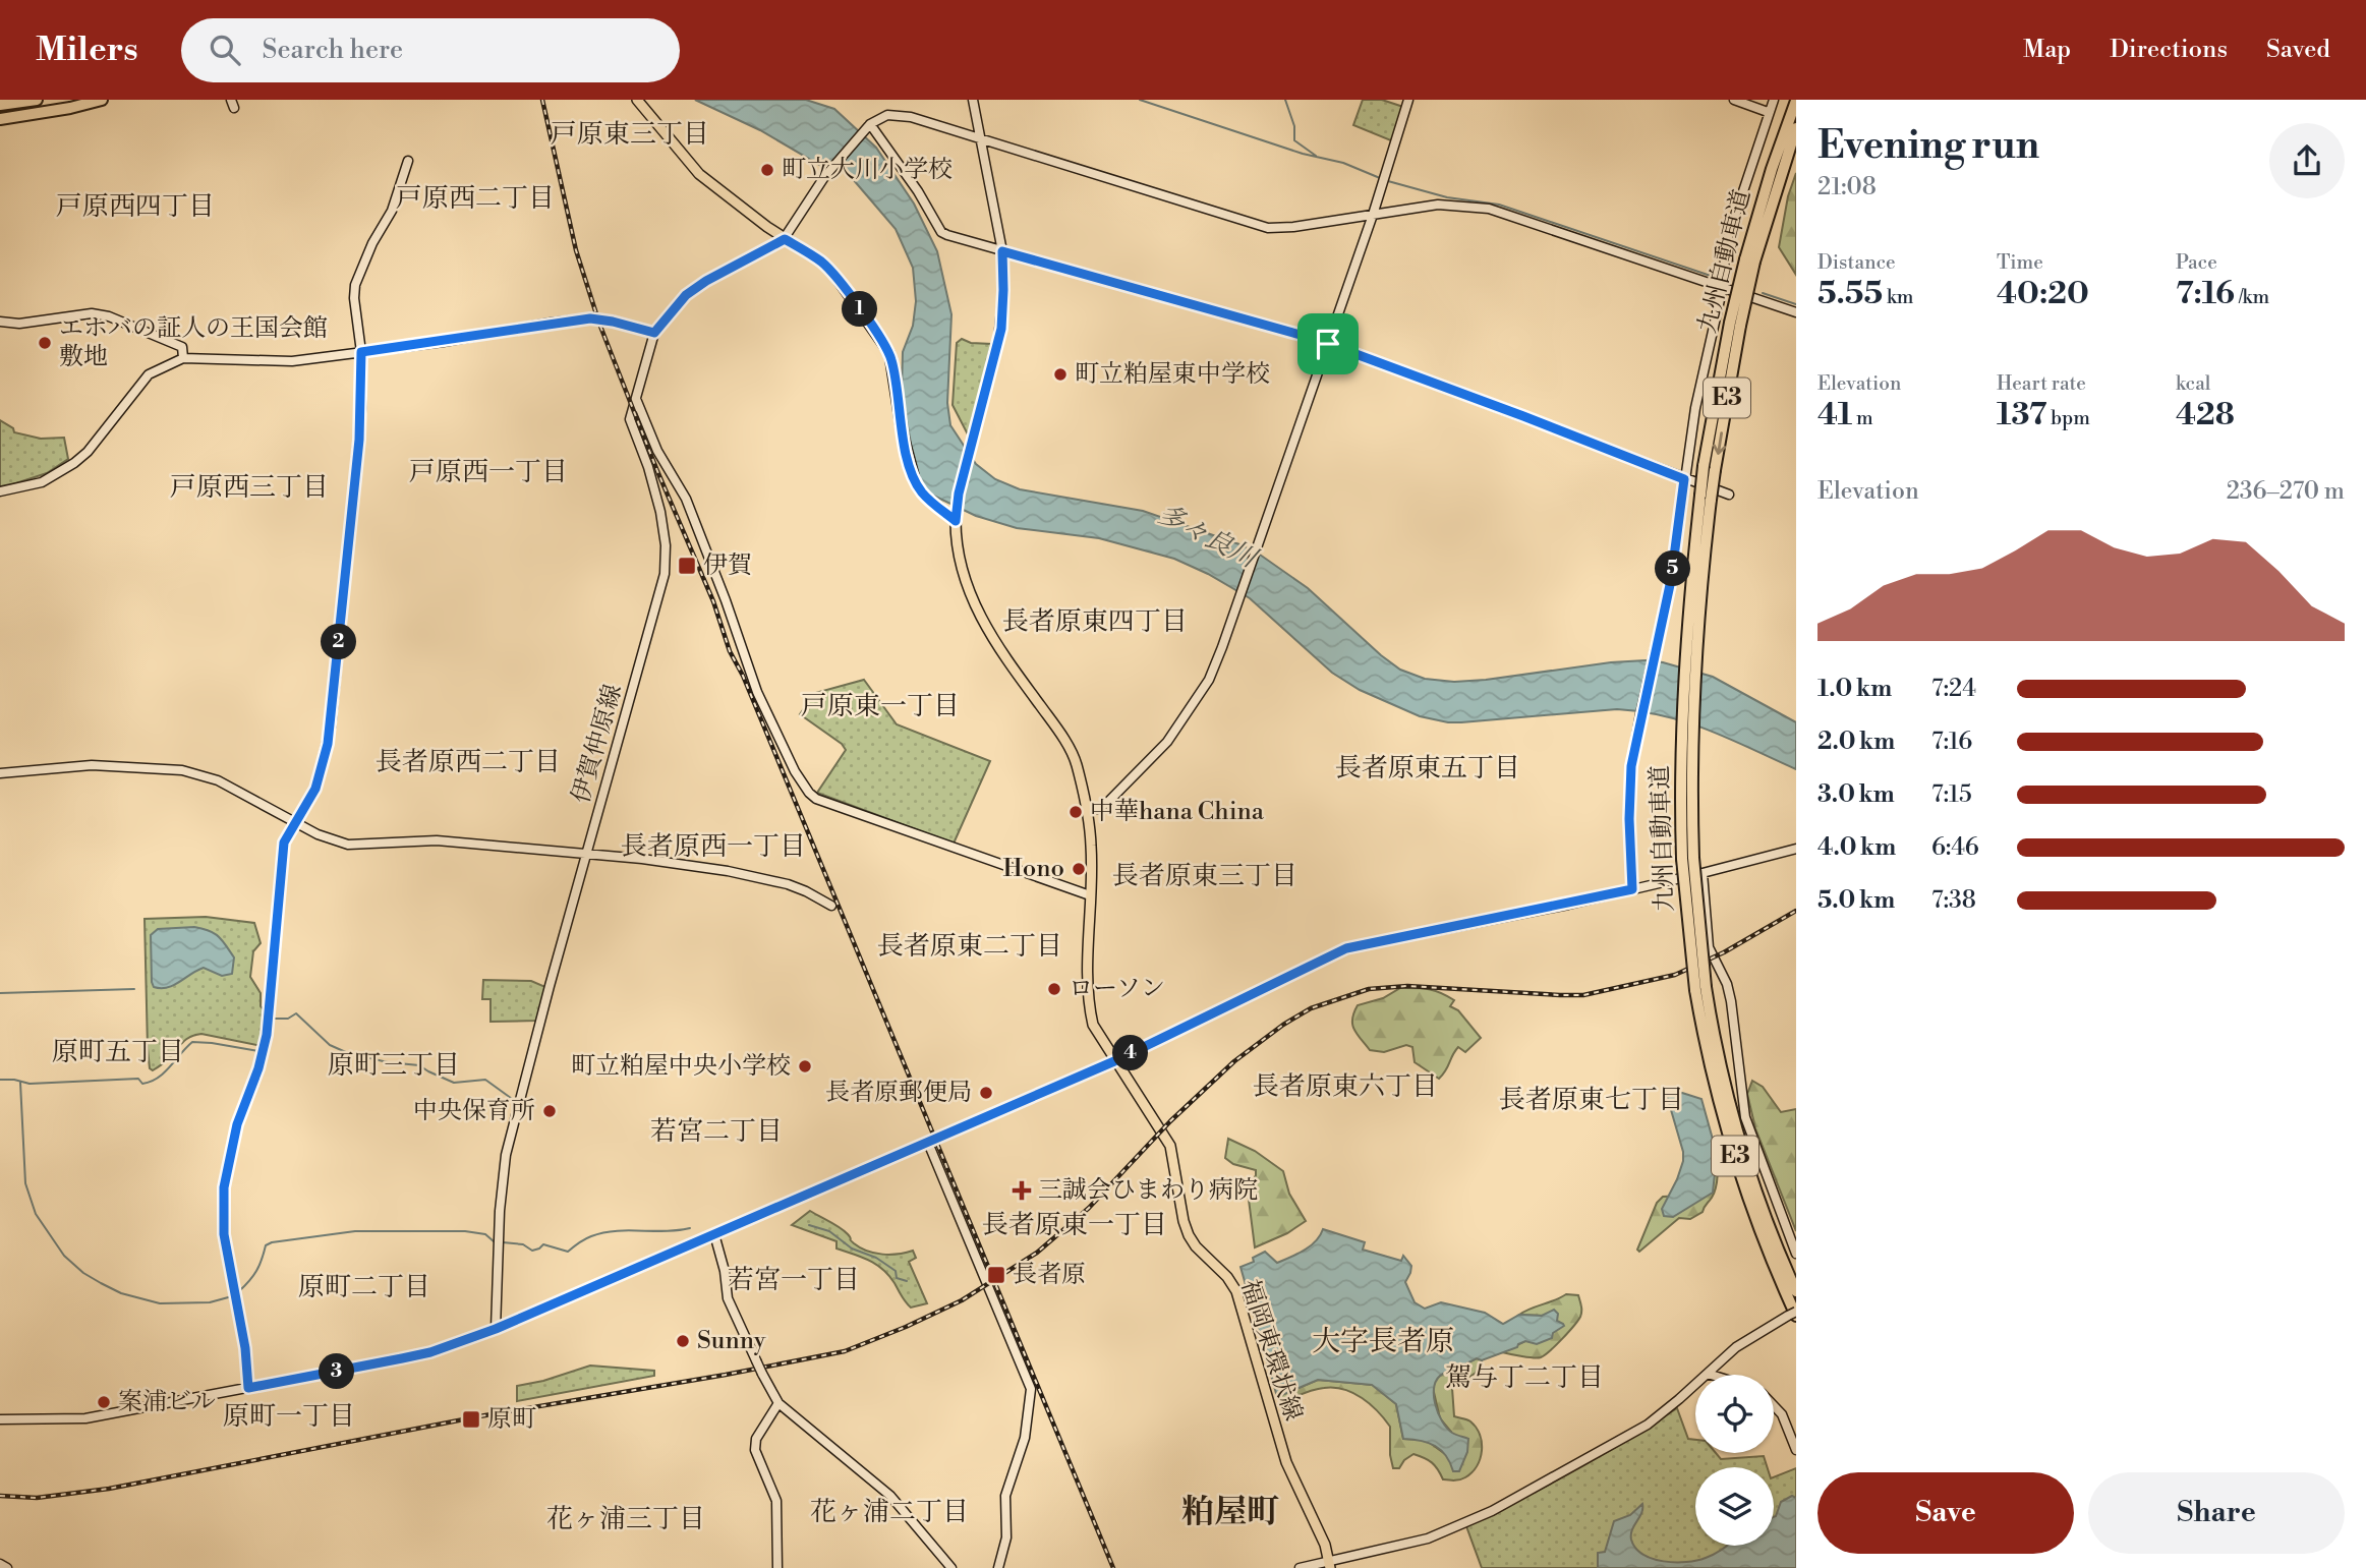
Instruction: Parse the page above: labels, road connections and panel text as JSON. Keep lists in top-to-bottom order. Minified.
{"streets":{"highway":["九州自動車道","E3"],"main road":["福岡東環状線"],"street":["伊賀仲原線"]},"districts":["戸原東三丁目","戸原西二丁目","戸原西四丁目","戸原西一丁目","戸原西三丁目","長者原東四丁目","戸原東一丁目","長者原西二丁目","長者原東五丁目","長者原西一丁目","長者原東三丁目","長者原東二丁目","原町五丁目","原町三丁目","長者原東六丁目","長者原東七丁目","若宮二丁目","長者原東一丁目","若宮一丁目","原町二丁目","大字長者原","駕与丁二丁目","原町一丁目","花ヶ浦二丁目","粕屋町","花ヶ浦三丁目"],"water":["多々良川"],"places":{"other":["町立大川小学校","エホバの証人の王国会館 敷地","町立粕屋東中学校","中華hana China","Hono","ローソン","町立粕屋中央小学校","長者原郵便局","中央保育所","Sunny","案浦ビル"],"transit":["伊賀","長者原","原町"],"health":["三誠会ひまわり病院"]},"page":{"header":"Milers","search":"Search here","nav":["Map","Directions","Saved"],"heading":["Evening run","21:08"],"stats":[["Distance","5.55 km"],["Time","40:20"],["Pace","7:16 /km"],["Elevation","41 m"],["Heart rate","137 bpm"],["kcal","428"]],"pins":["1","5","2","4","3"],"chart":["Elevation","236–270 m"],"list":[{"name":"1.0 km","note":"7:24"},{"name":"2.0 km","note":"7:16"},{"name":"3.0 km","note":"7:15"},{"name":"4.0 km","note":"6:46"},{"name":"5.0 km","note":"7:38"}],"buttons":["Save","Share"]}}
